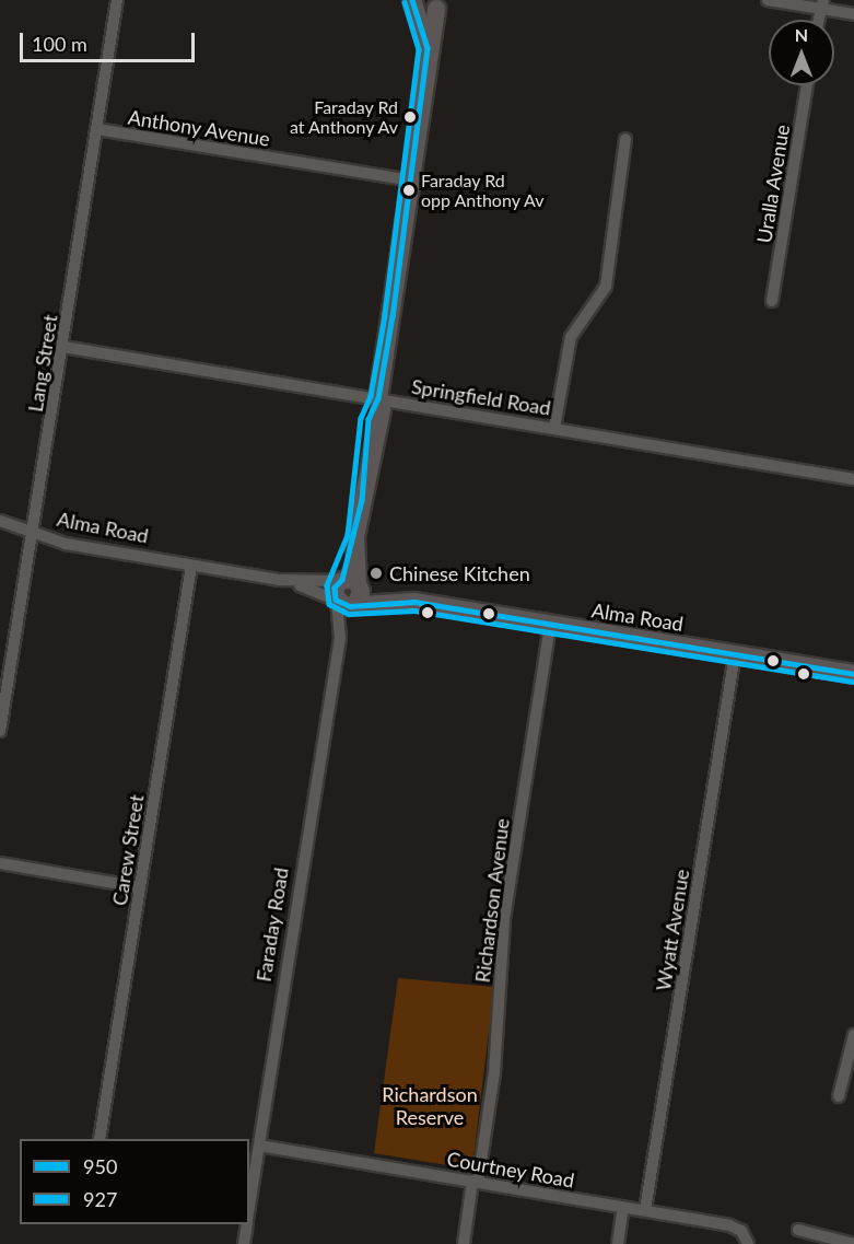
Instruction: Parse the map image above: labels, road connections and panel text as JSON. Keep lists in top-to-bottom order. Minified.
{"streets":{"main road":["Alma Road","Faraday Road"],"street":["Anthony Avenue","Uralla Avenue","Lang Street","Springfield Road","Carew Street","Richardson Avenue","Wyatt Avenue","Courtney Road"]},"crossings":[["Anthony Avenue","Lang Street"],["Anthony Avenue","Faraday Road"],["Lang Street","Springfield Road"],["Lang Street","Alma Road"],["Springfield Road","Faraday Road"],["Alma Road","Carew Street"],["Alma Road","Richardson Avenue"],["Alma Road","Faraday Road"],["Alma Road","Wyatt Avenue"],["Richardson Avenue","Courtney Road"],["Faraday Road","Courtney Road"],["Wyatt Avenue","Courtney Road"]],"parks":["Richardson Reserve"],"places":["Faraday Rd at Anthony Av","Faraday Rd opp Anthony Av","Chinese Kitchen"],"lines":["transit line 950","transit line 927"],"legend":["950","927"],"scale_bar":"100 m","north":"top"}
